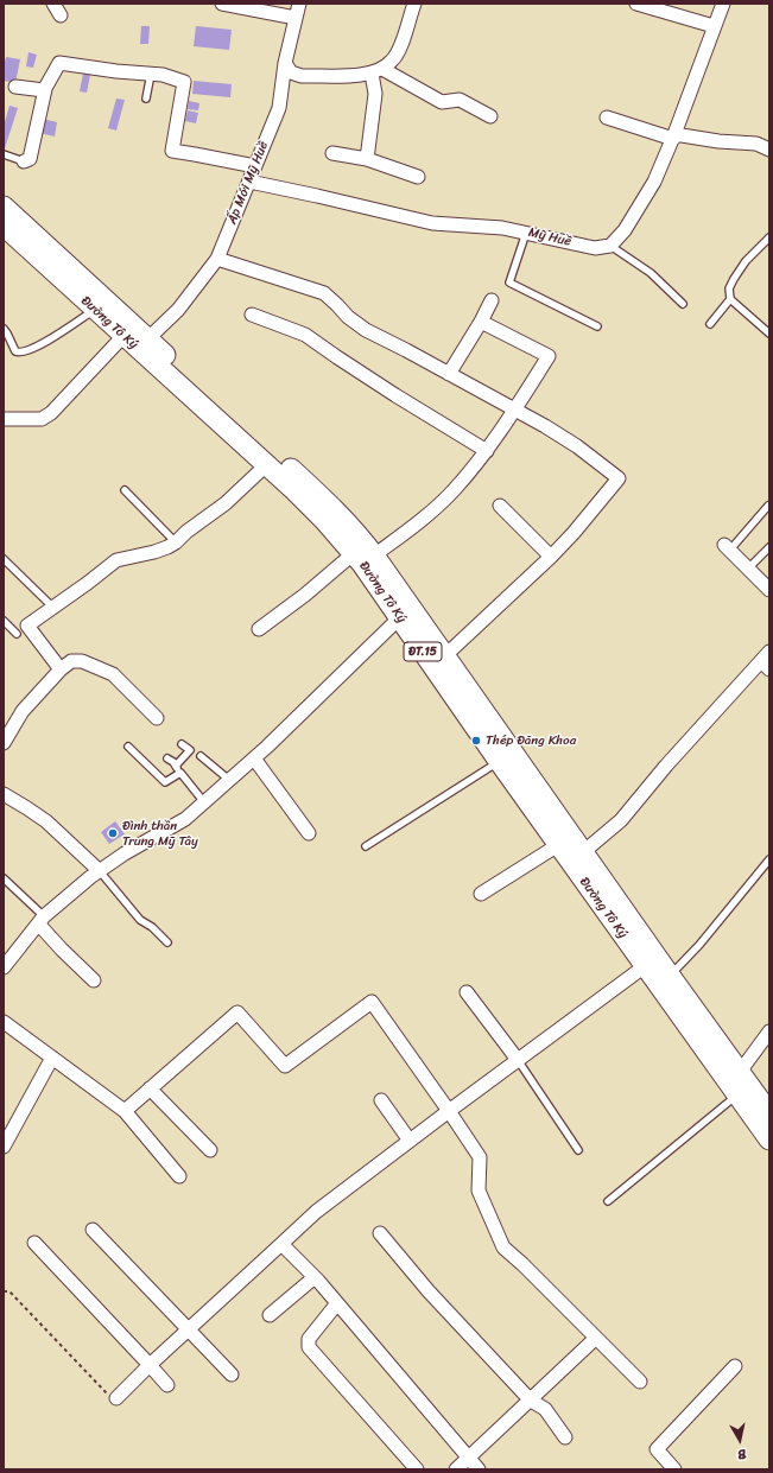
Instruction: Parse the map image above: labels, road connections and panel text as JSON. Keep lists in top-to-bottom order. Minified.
{"streets":{"main road":["Đường Tô Ký","ĐT.15"],"street":["Ấp Mới Mỹ Huề","Mỹ Huề"]},"crossings":[["Ấp Mới Mỹ Huề","Mỹ Huề"],["Ấp Mới Mỹ Huề","Đường Tô Ký"]],"places":["Thép Đăng Khoa","Đình thần Trung Mỹ Tây"],"north":"bottom"}
